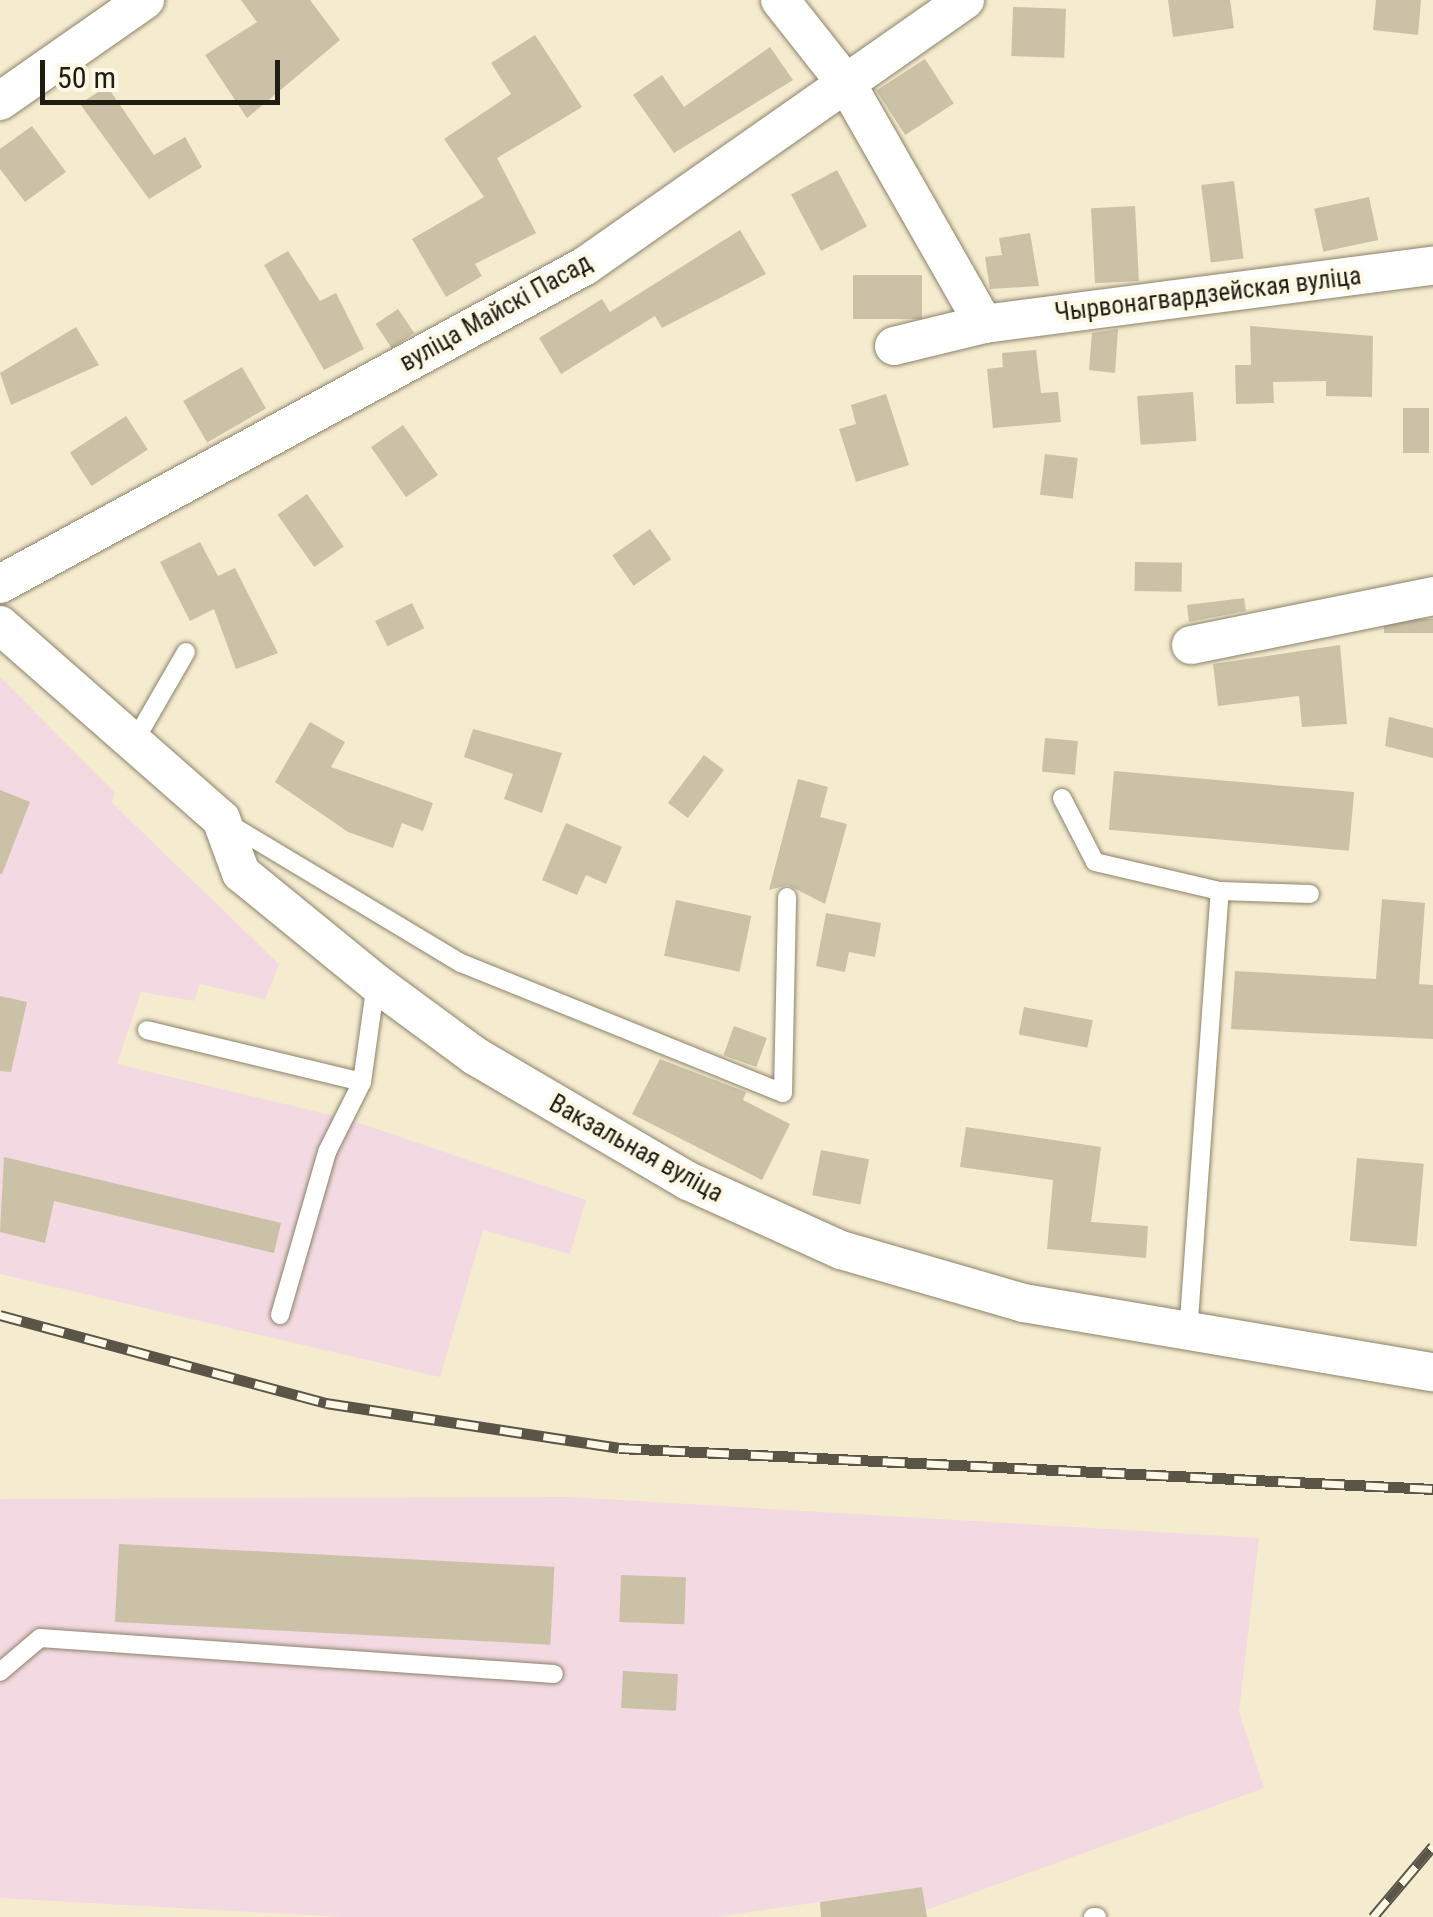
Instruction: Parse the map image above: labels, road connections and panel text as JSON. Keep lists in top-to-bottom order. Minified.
{"streets":{"street":["Чырвонагвардзейская вуліца","вуліца Майскі Пасад","Вакзальная вуліца"]},"scale_bar":"50 m"}
